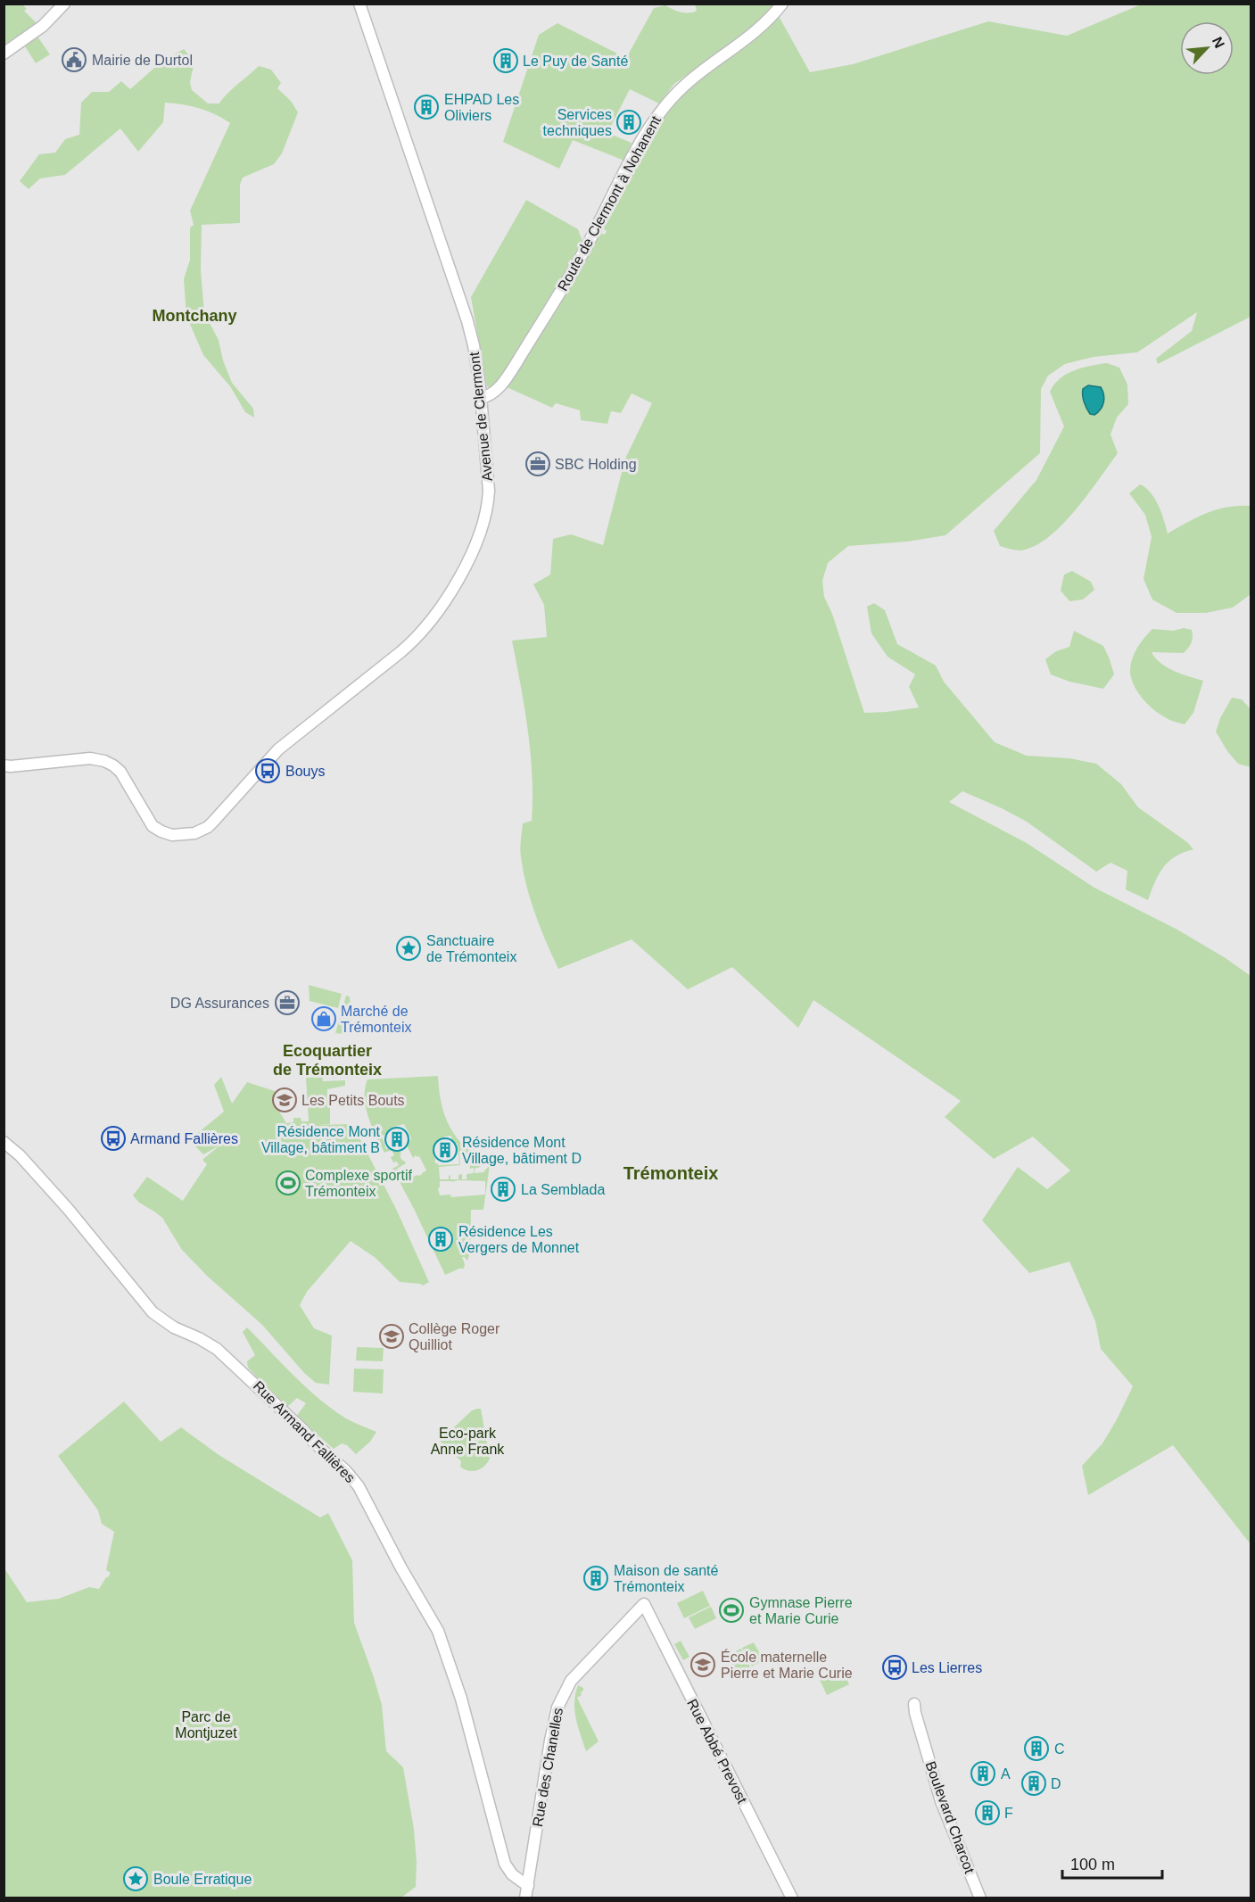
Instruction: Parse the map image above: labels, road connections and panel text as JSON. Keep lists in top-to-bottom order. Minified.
{"streets":{"street":["Route de Clermont à Nohanent","Avenue de Clermont","Rue Armand Fallières","Rue Abbé Prevost","Rue des Chanelles","Boulevard Charcot"]},"crossings":[["Route de Clermont à Nohanent","Avenue de Clermont"],["Rue Armand Fallières","Rue des Chanelles"],["Rue Abbé Prevost","Rue des Chanelles"]],"districts":["Montchany","Ecoquartier de Trémonteix","Trémonteix"],"parks":["Eco-park Anne Frank","Parc de Montjuzet"],"places":{"public building":["Mairie de Durtol"],"building":["Le Puy de Santé","EHPAD Les Oliviers","Services techniques","Résidence Mont Village, bâtiment B","Résidence Mont Village, bâtiment D","La Semblada","Résidence Les Vergers de Monnet","Maison de santé Trémonteix","C","A","D","F"],"office":["SBC Holding","DG Assurances"],"bus stop":["Bouys","Armand Fallières","Les Lierres"],"place":["Sanctuaire de Trémonteix","Boule Erratique"],"shop":["Marché de Trémonteix"],"school or university":["Les Petits Bouts","Collège Roger Quilliot","École maternelle Pierre et Marie Curie"],"sports":["Complexe sportif Trémonteix","Gymnase Pierre et Marie Curie"]},"scale_bar":"100 m","north":"top right"}
